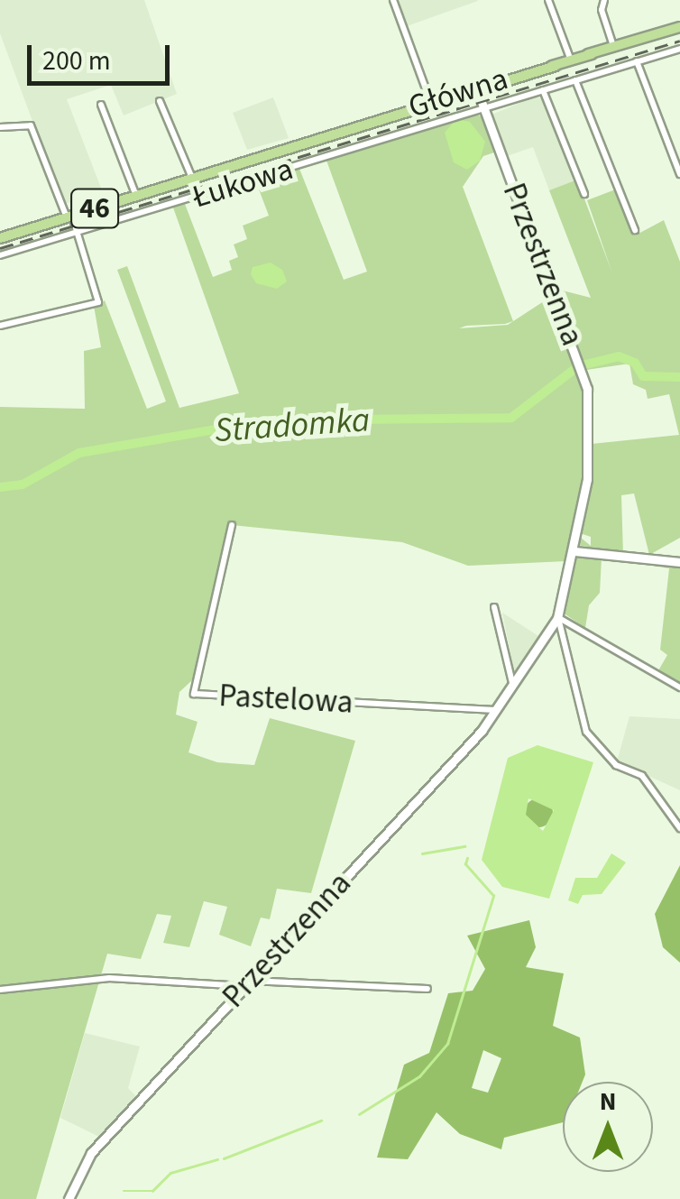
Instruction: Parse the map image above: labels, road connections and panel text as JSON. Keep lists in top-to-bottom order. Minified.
{"streets":{"main road":["Główna","46"],"street":["Łukowa","Przestrzenna","Pastelowa"]},"crossings":[["Łukowa","Przestrzenna"],["Przestrzenna","Pastelowa"]],"water":["Stradomka"],"scale_bar":"200 m","north":"top"}
